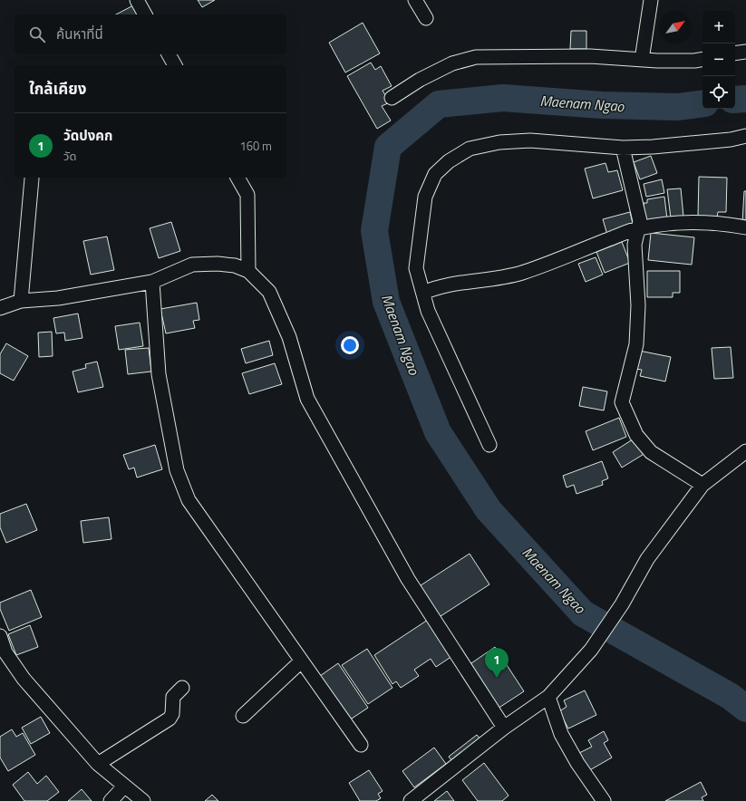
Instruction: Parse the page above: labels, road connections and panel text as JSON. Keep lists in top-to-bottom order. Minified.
{"water":["Maenam Ngao"],"north":"top right","page":{"map_buttons":["+","−"],"search":"ค้นหาที่นี่","heading":"ใกล้เคียง","list":[{"mark":"1","name":"วัดปงคก","note":"วัด","value":"160 m"}],"pins":"1"}}
